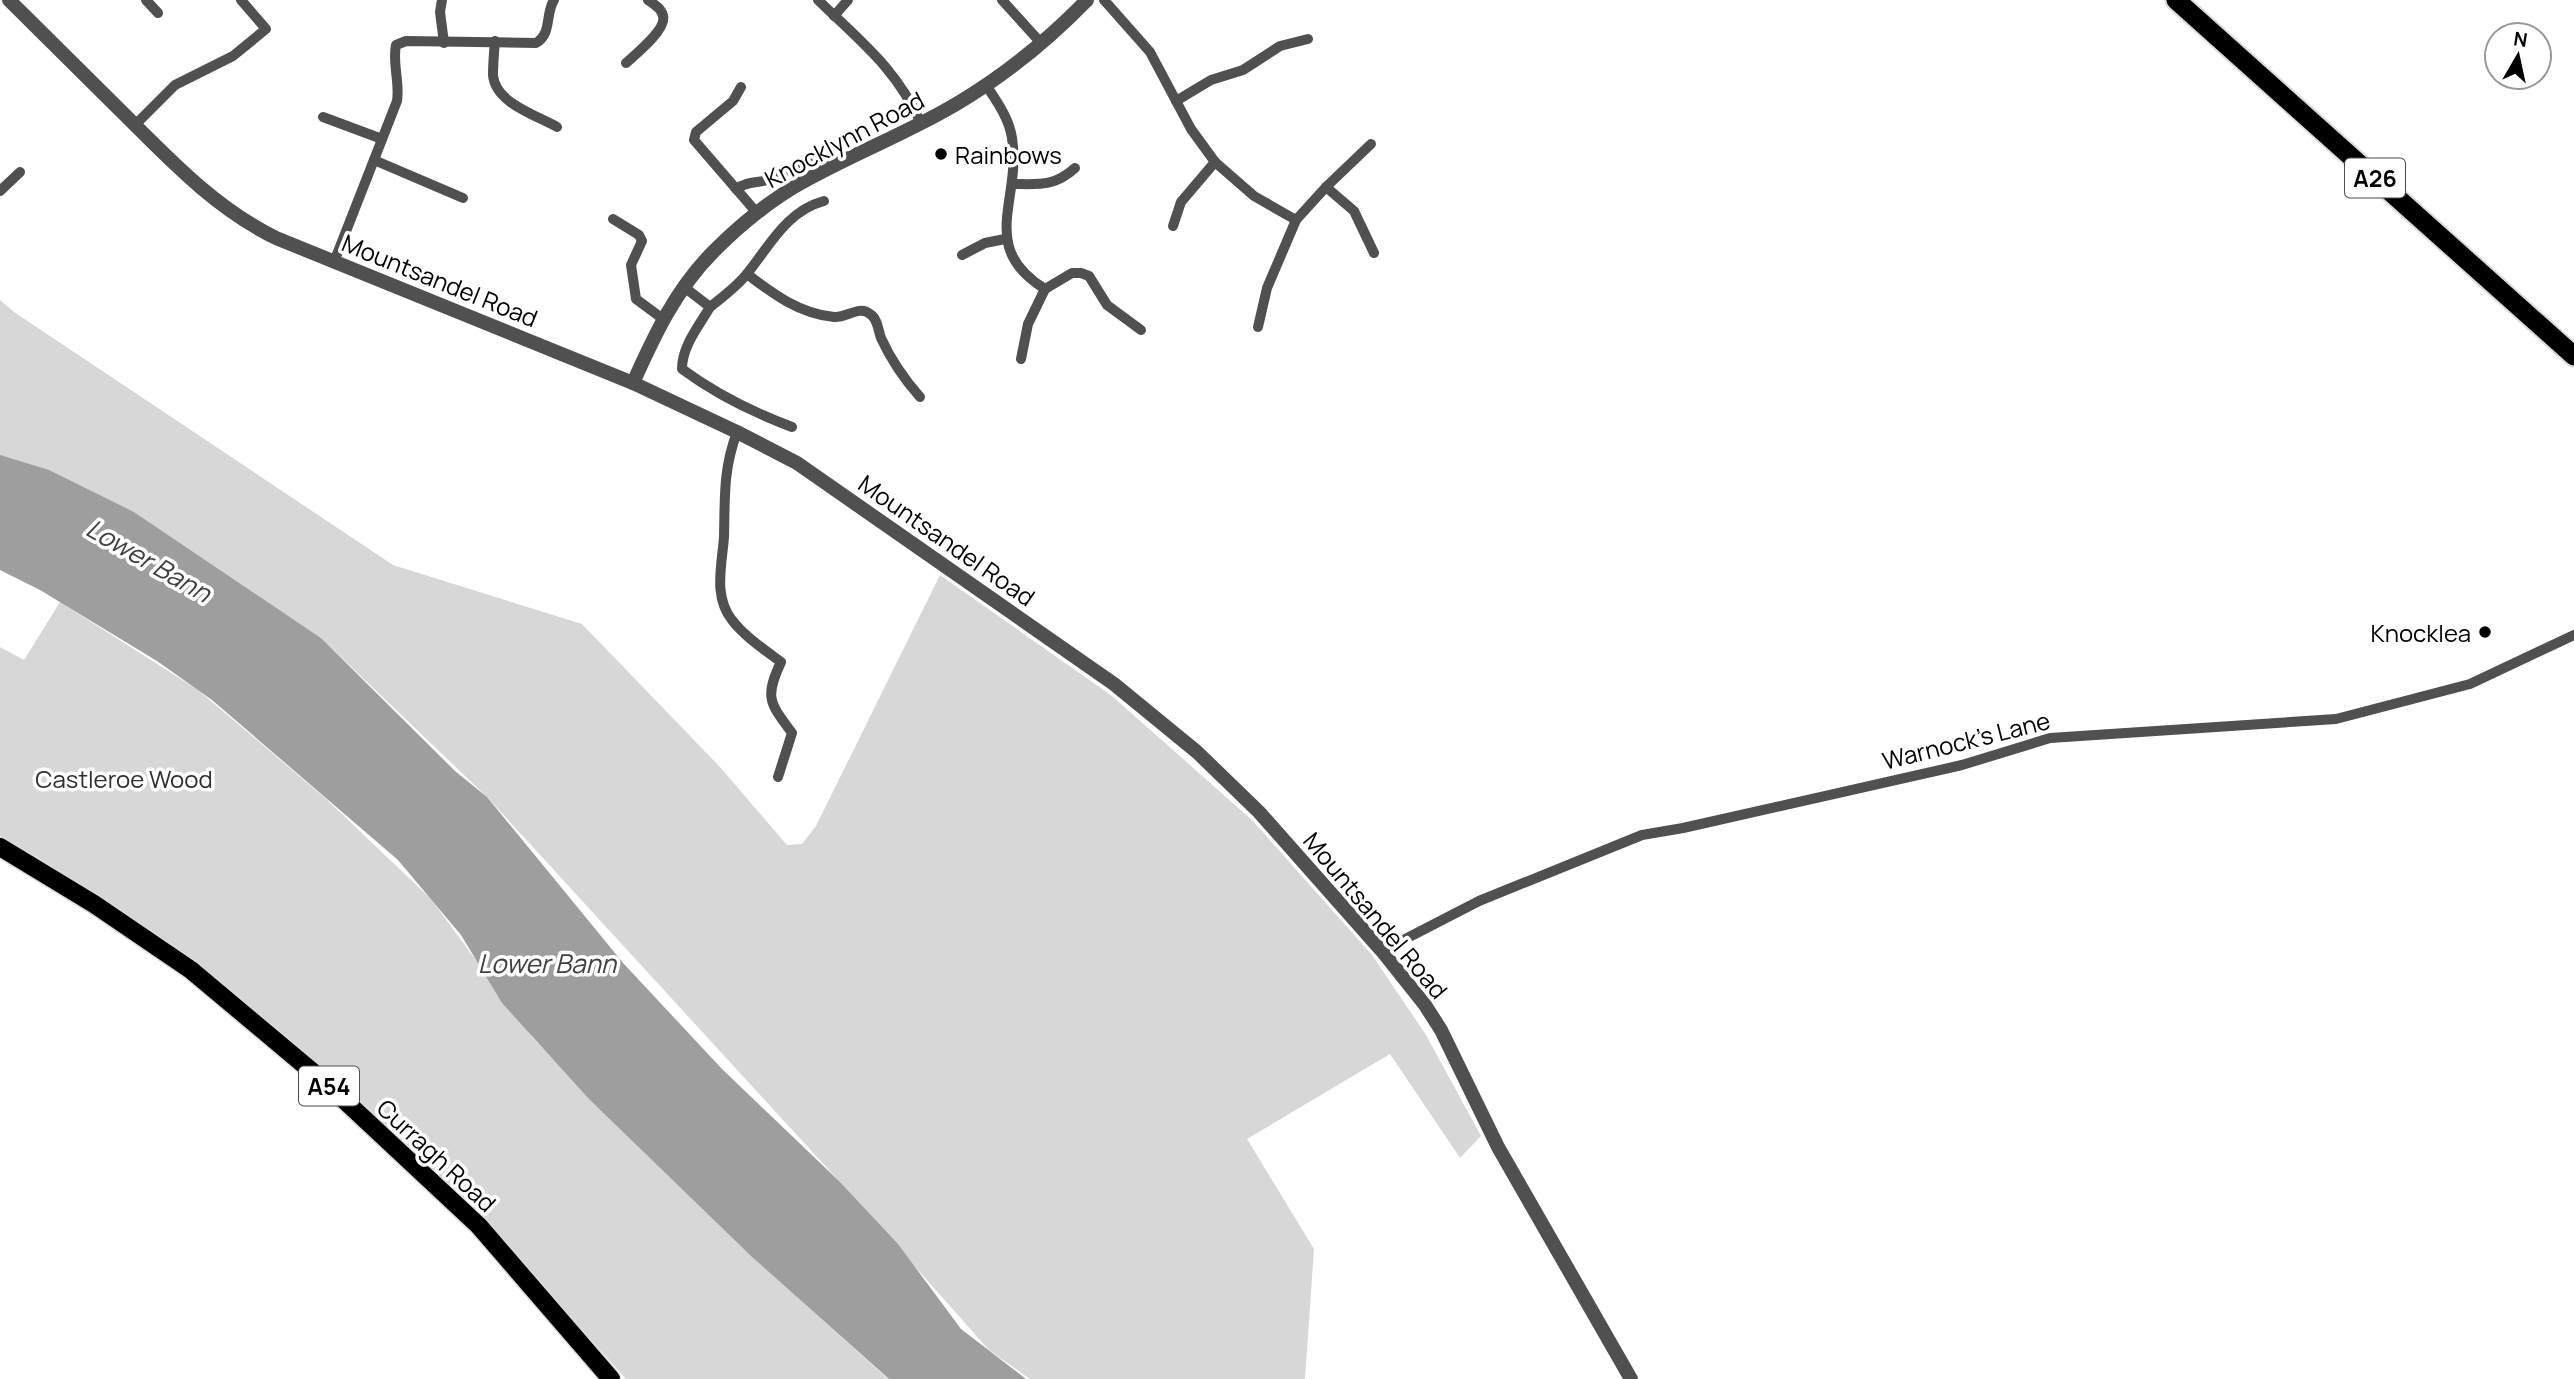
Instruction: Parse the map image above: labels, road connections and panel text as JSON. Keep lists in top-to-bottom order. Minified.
{"streets":{"highway":["A26"],"main road":["A54","Curragh Road"],"street":["Knocklynn Road","Mountsandel Road","Warnock's Lane"]},"crossings":[["Knocklynn Road","Mountsandel Road"],["Mountsandel Road","Warnock's Lane"]],"water":["Lower Bann"],"parks":["Castleroe Wood"],"places":["Rainbows","Knocklea"],"north":"top"}
